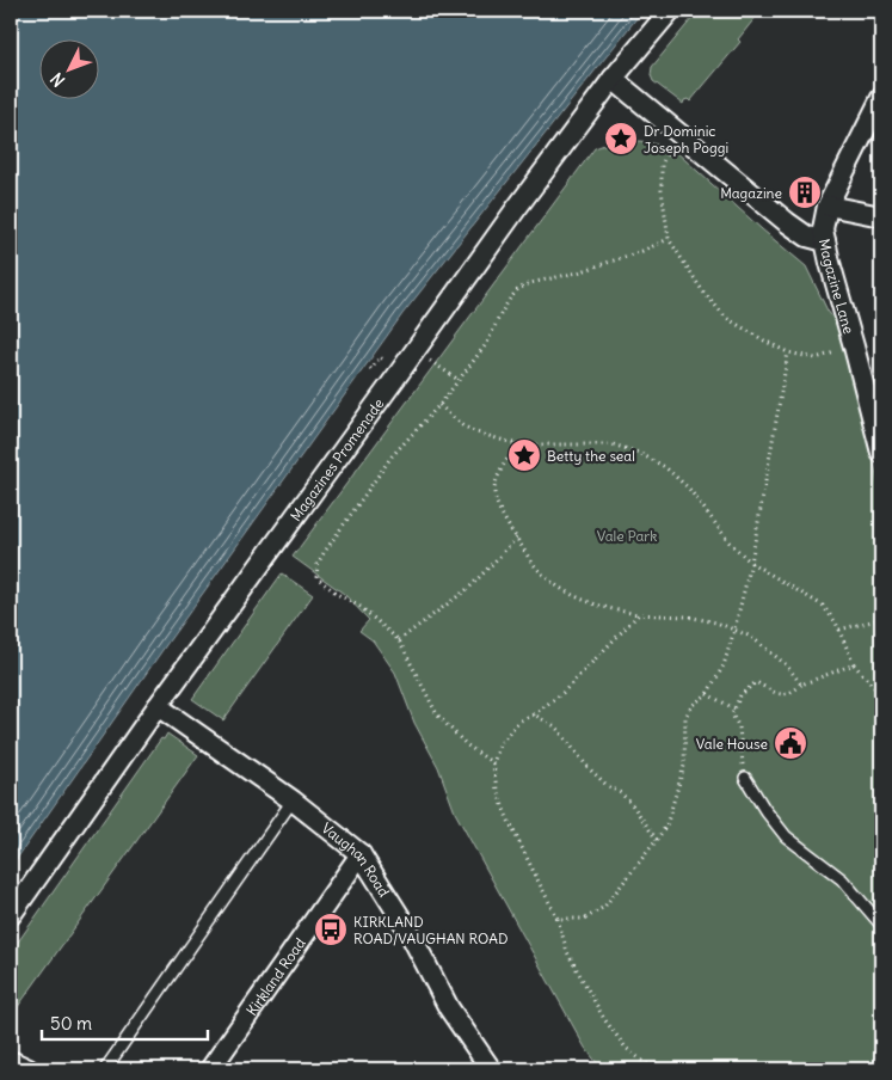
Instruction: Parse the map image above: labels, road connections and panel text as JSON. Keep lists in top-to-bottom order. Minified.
{"streets":{"street":["Magazine Lane","Magazines Promenade","Vaughan Road","Kirkland Road"]},"crossings":[["Magazine Lane","Magazines Promenade"],["Magazines Promenade","Vaughan Road"],["Vaughan Road","Kirkland Road"]],"parks":["Vale Park"],"places":{"place":["Dr Dominic Joseph Poggi","Betty the seal"],"building":["Magazine"],"public building":["Vale House"],"bus stop":["KIRKLAND ROAD/VAUGHAN ROAD"]},"scale_bar":"50 m","north":"bottom left"}
